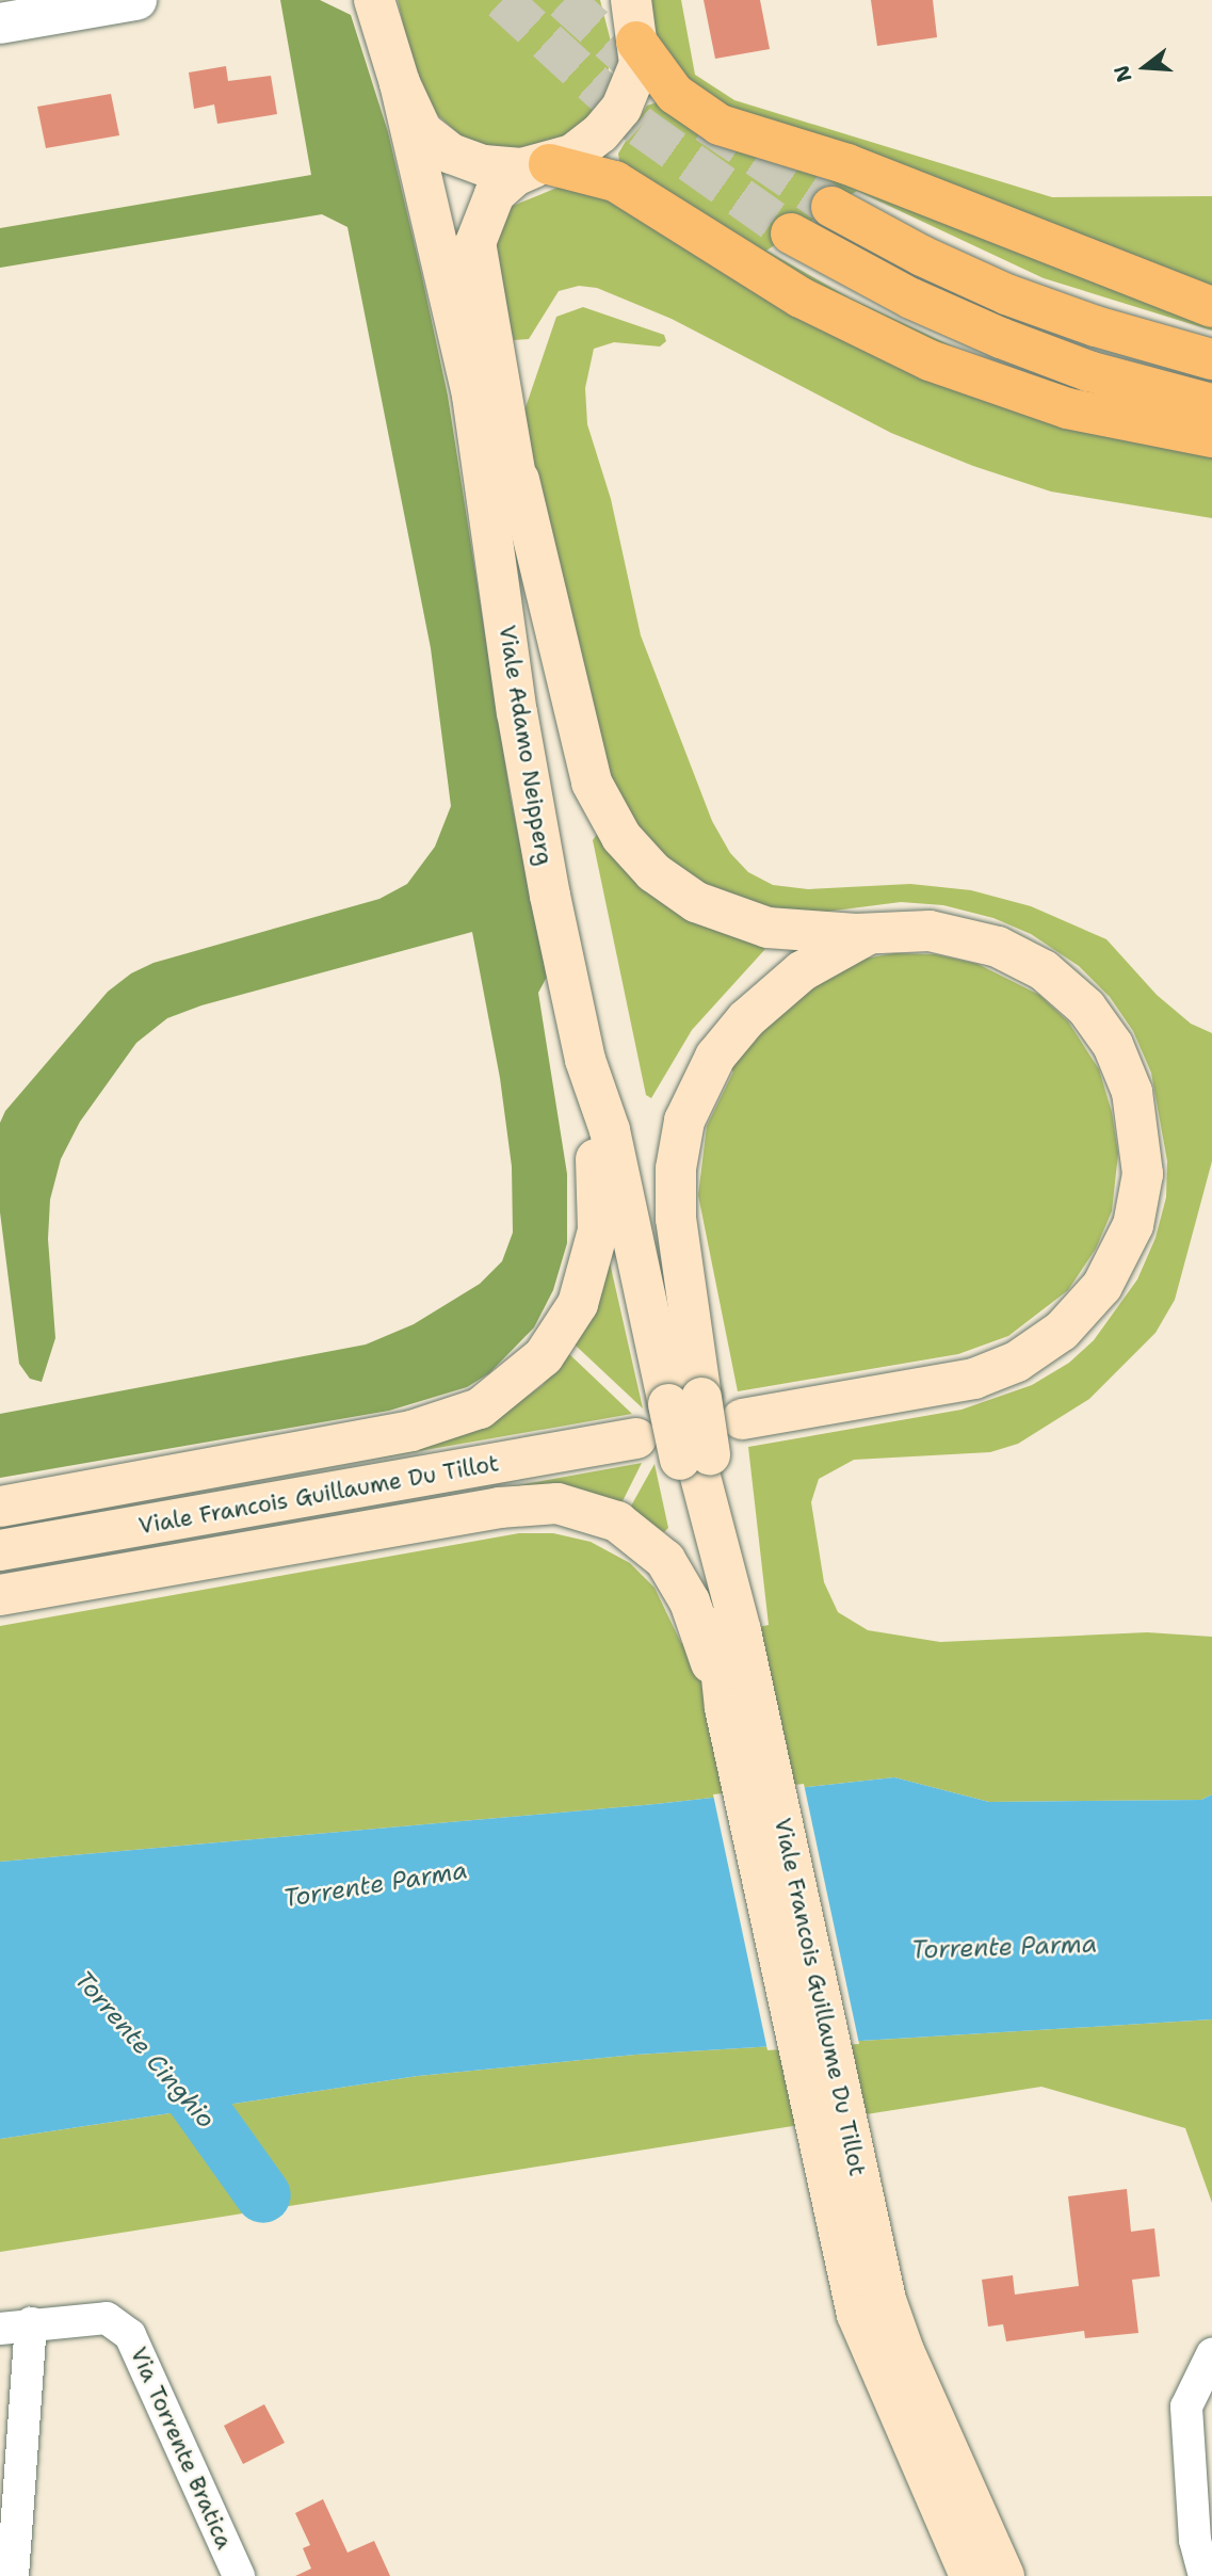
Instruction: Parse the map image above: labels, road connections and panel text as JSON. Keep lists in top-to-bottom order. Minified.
{"streets":{"main road":["Viale Adamo Neipperg","Viale Francois Guillaume Du Tillot"],"street":["Via Torrente Bratica"]},"crossings":[["Viale Adamo Neipperg","Viale Francois Guillaume Du Tillot"]],"water":["Torrente Parma","Torrente Cinghio"],"north":"left"}
